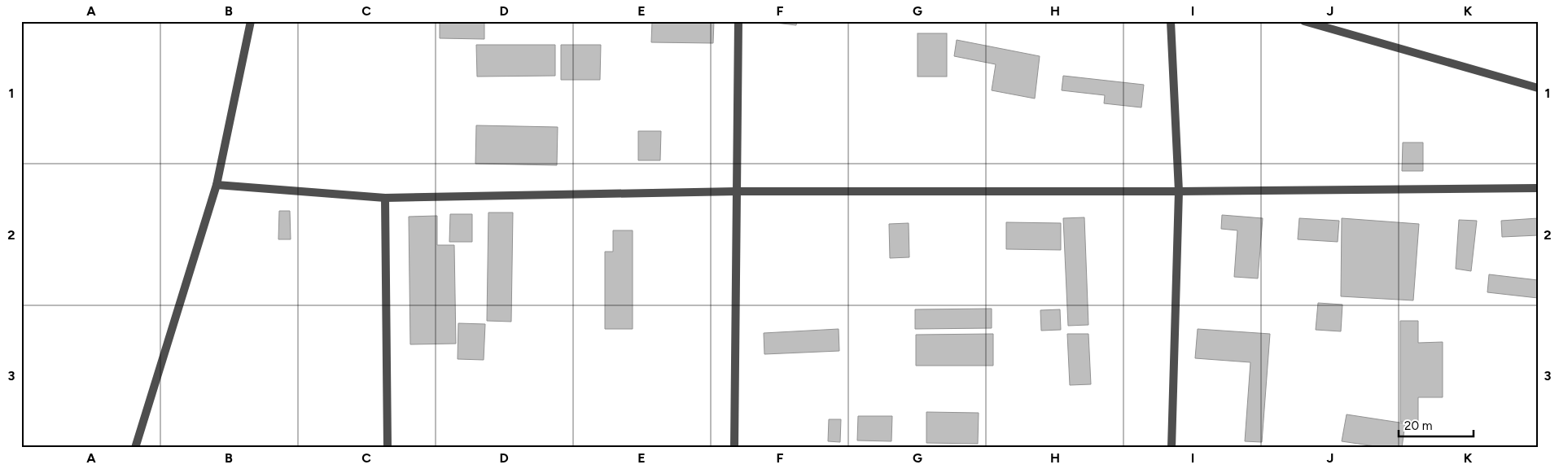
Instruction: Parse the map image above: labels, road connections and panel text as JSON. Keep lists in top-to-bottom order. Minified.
{"scale_bar":"20 m","grid":{"columns":["A","B","C","D","E","F","G","H","I","J","K"],"rows":["1","2","3"]}}
